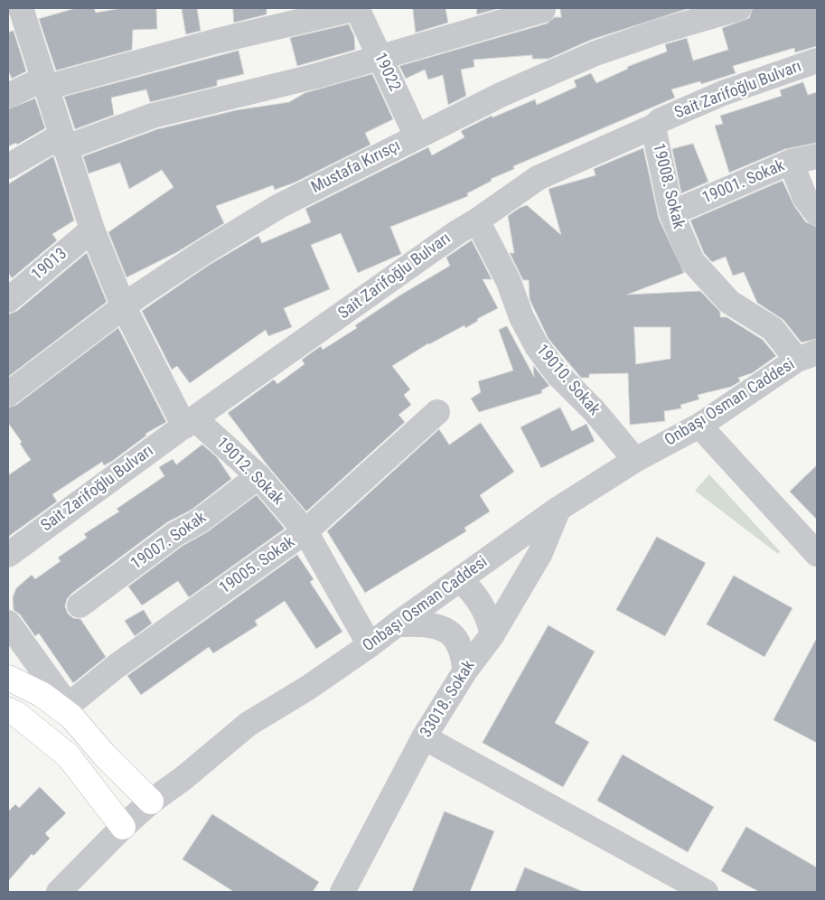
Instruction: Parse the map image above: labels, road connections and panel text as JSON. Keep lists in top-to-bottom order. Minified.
{"streets":{"street":["19022","Sait Zarifoğlu Bulvarı","Mustafa Kırısçı","19001. Sokak","19008. Sokak","19013","19010. Sokak","Onbaşı Osman Caddesi","19012. Sokak","19007. Sokak","19005. Sokak","33018. Sokak"]},"crossings":[["19022","Mustafa Kırısçı"],["Sait Zarifoğlu Bulvarı","19008. Sokak"],["Sait Zarifoğlu Bulvarı","19010. Sokak"],["Sait Zarifoğlu Bulvarı","19012. Sokak"],["19001. Sokak","19008. Sokak"],["19008. Sokak","Onbaşı Osman Caddesi"],["19010. Sokak","Onbaşı Osman Caddesi"],["Onbaşı Osman Caddesi","19012. Sokak"],["Onbaşı Osman Caddesi","33018. Sokak"],["19012. Sokak","19007. Sokak"],["19012. Sokak","19005. Sokak"]]}
